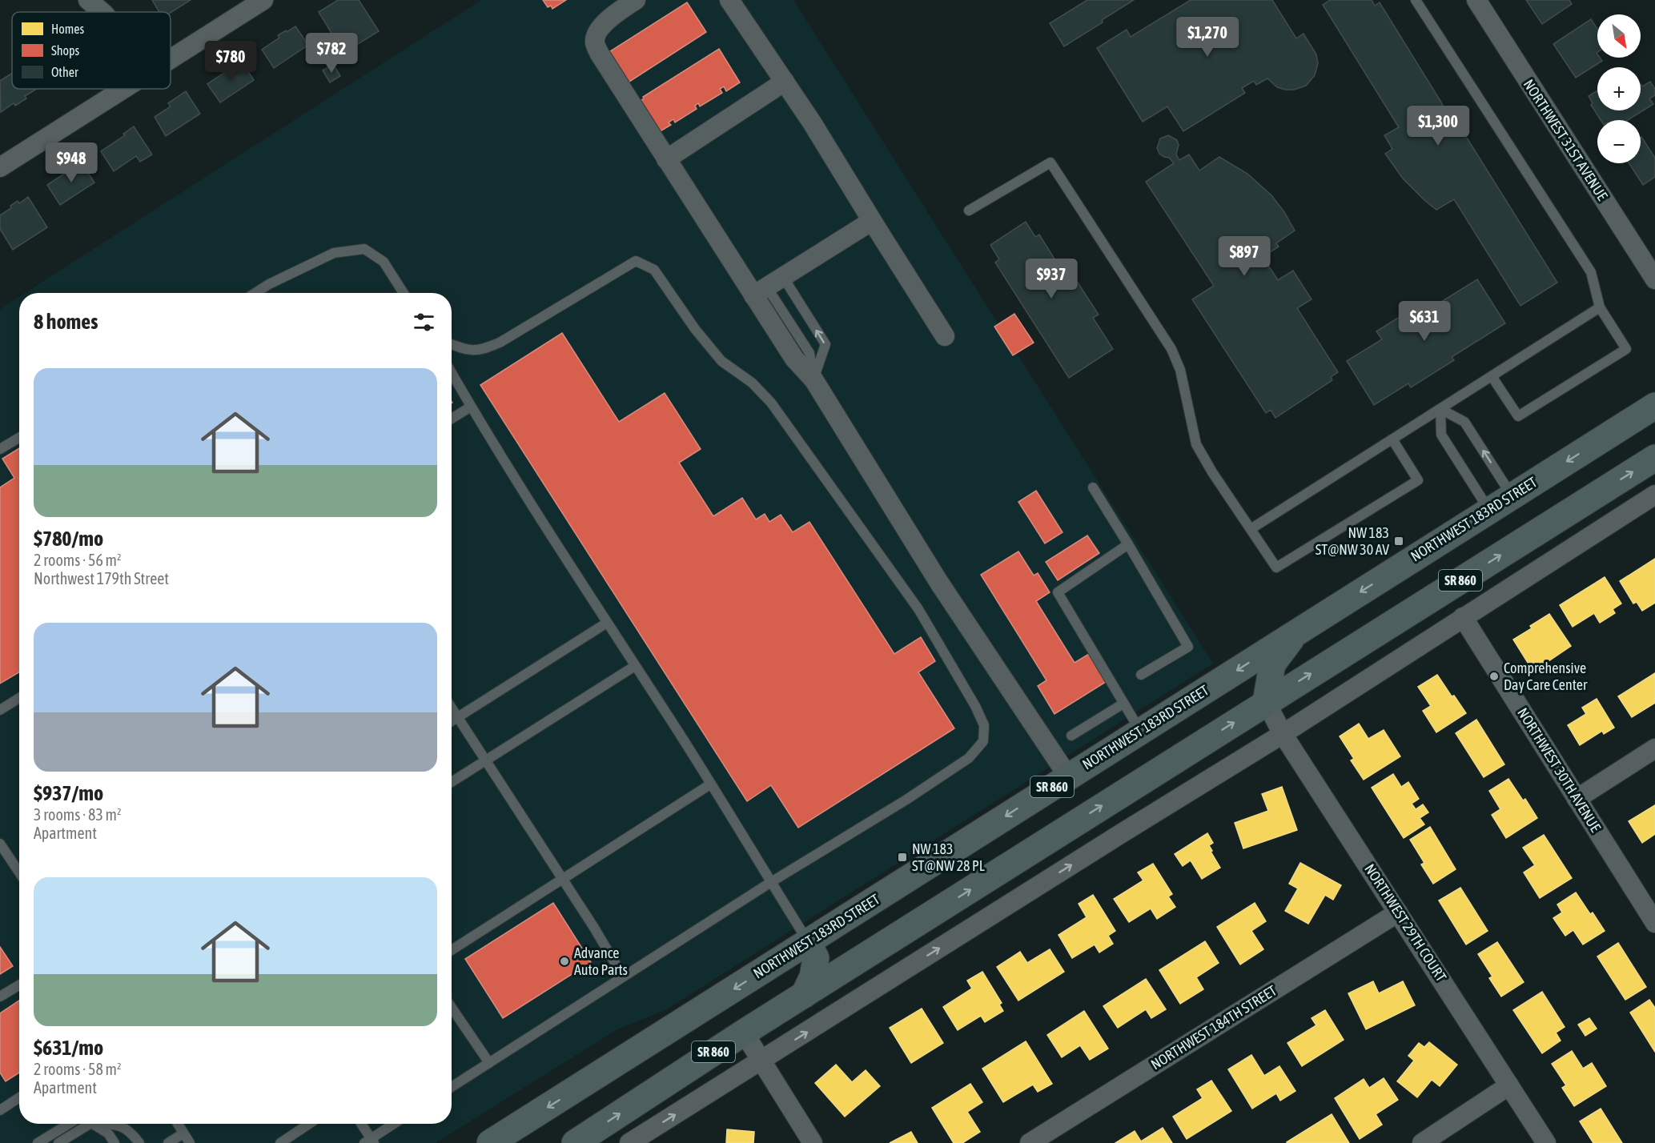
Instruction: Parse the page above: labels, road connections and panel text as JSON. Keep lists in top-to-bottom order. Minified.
{"streets":{"main road":["NORTHWEST 183RD STREET","SR 860"],"street":["NORTHWEST 31ST AVENUE","NORTHWEST 30TH AVENUE","NORTHWEST 29TH COURT","NORTHWEST 184TH STREET"]},"crossings":[["SR 860","NORTHWEST 29TH COURT"],["NORTHWEST 29TH COURT","NORTHWEST 184TH STREET"]],"places":{"transit":["NW 183 ST@NW 30 AV","NW 183 ST@NW 28 PL"],"other":["Comprehensive Day Care Center","Advance Auto Parts"]},"legend":["Homes","Shops","Other"],"north":"bottom right","page":{"map_buttons":["+","−"],"price":["$1,270","$782","$780","$1,300","$948","$897","$937","$631"],"heading":"8 homes","list":[{"name":"$780/mo","note":"2 rooms · 56 m² · Northwest 179th Street"},{"name":"$937/mo","note":"3 rooms · 83 m² · Apartment"},{"name":"$631/mo","note":"2 rooms · 58 m² · Apartment"}]}}
